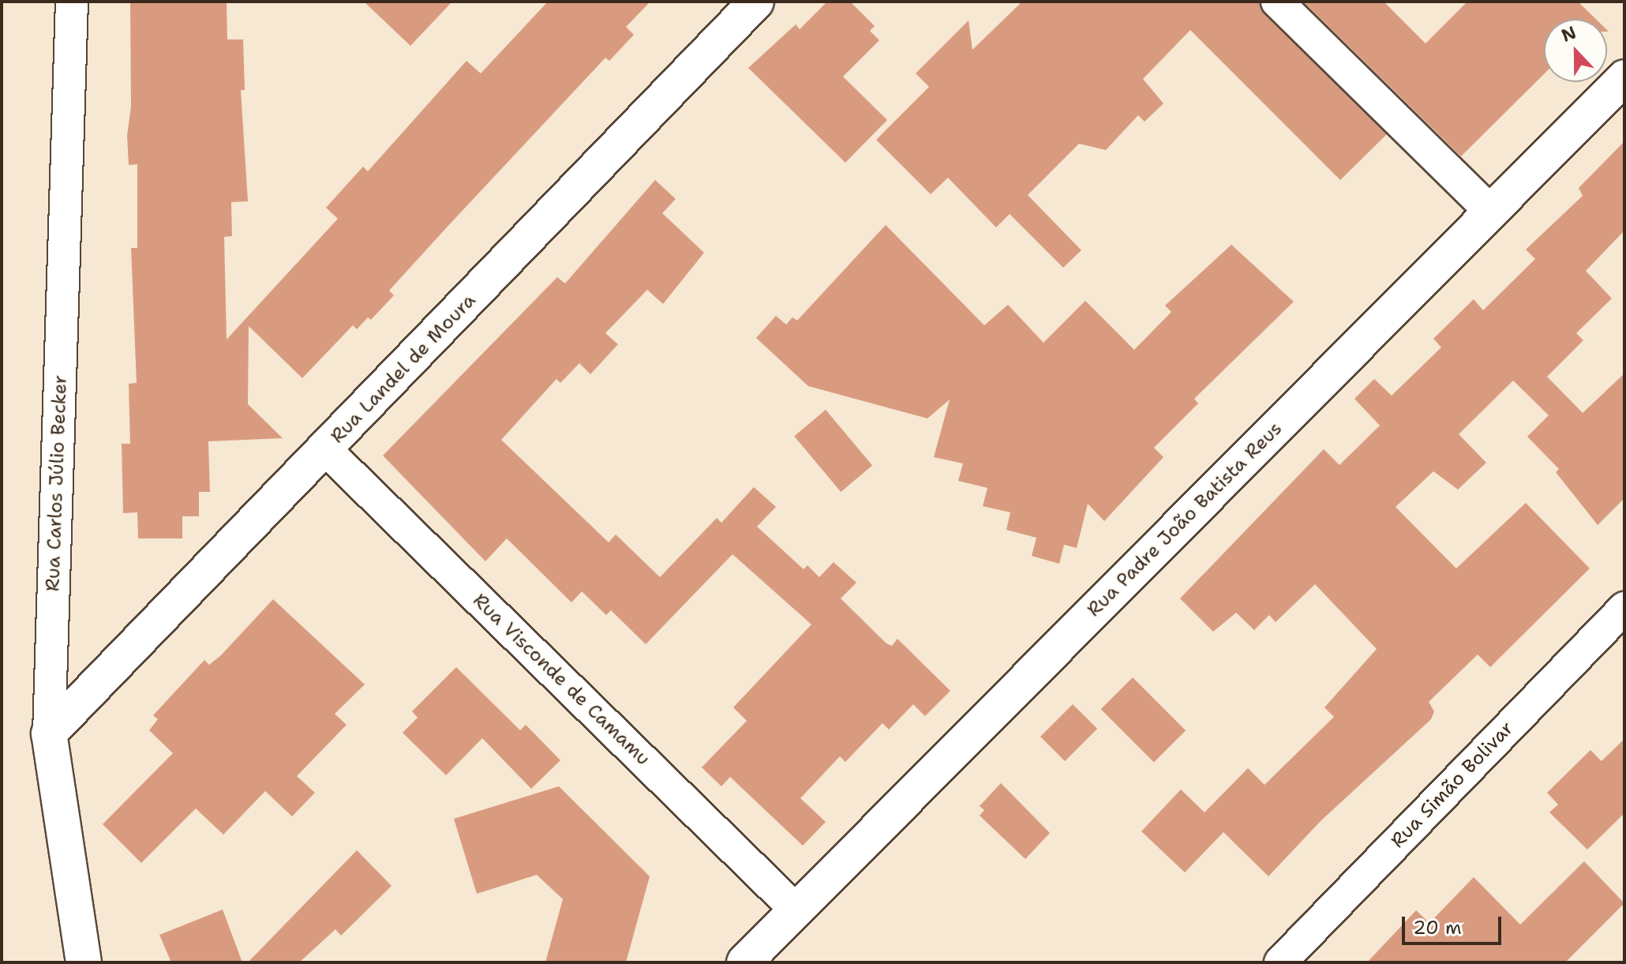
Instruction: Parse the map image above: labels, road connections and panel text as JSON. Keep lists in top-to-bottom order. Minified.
{"streets":{"street":["Rua Landel de Moura","Rua Carlos Júlio Becker","Rua Padre João Batista Reus","Rua Visconde de Camamu","Rua Simão Bolivar"]},"crossings":[["Rua Landel de Moura","Rua Carlos Júlio Becker"],["Rua Landel de Moura","Rua Visconde de Camamu"],["Rua Padre João Batista Reus","Rua Visconde de Camamu"]],"scale_bar":"20 m","north":"top"}
